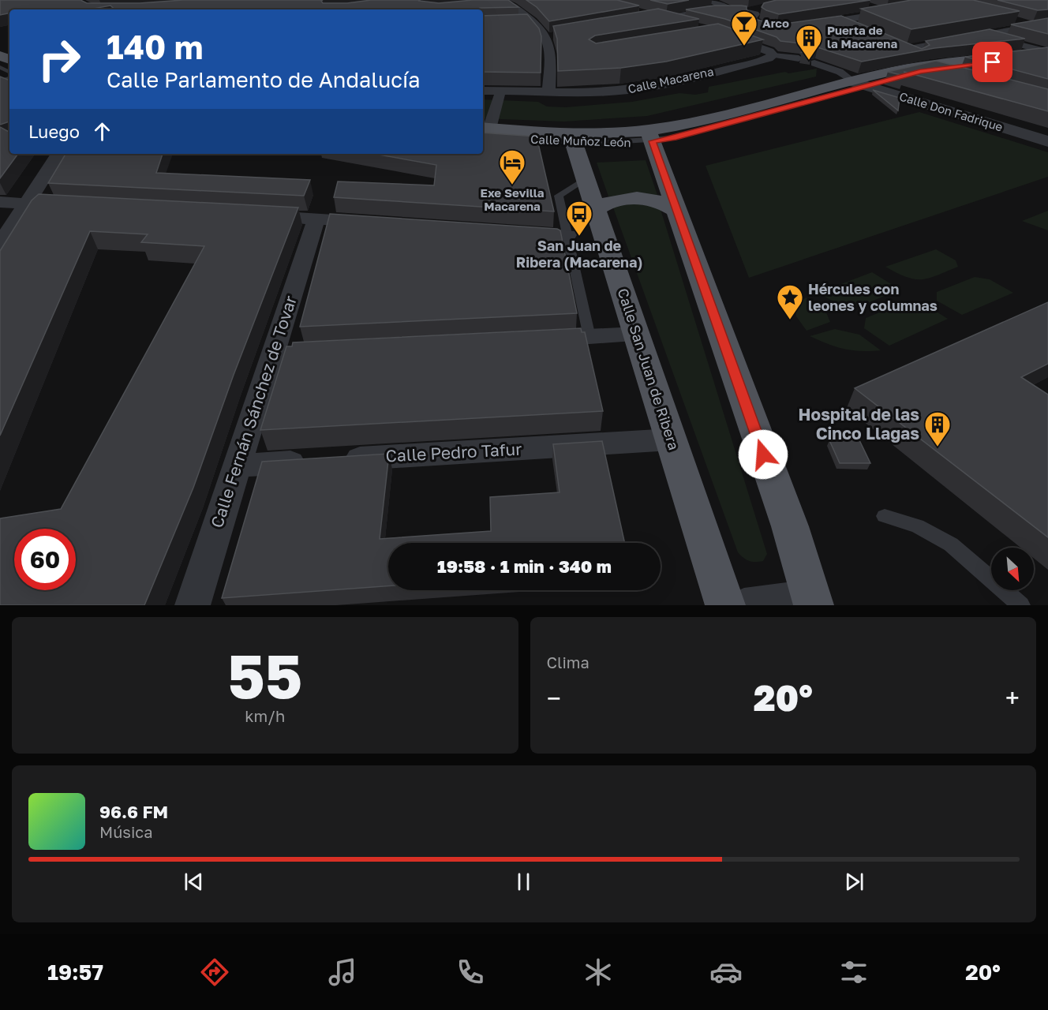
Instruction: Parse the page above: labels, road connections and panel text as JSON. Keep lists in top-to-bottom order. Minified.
{"streets":{"main road":["Calle Muñoz León","Calle San Juan de Ribera"],"street":["Calle Macarena","Calle Don Fadrique","Calle Fernán Sánchez de Tovar","Calle Pedro Tafur"]},"crossings":[["Calle Don Fadrique","Calle Muñoz León"],["Calle Muñoz León","Calle San Juan de Ribera"],["Calle San Juan de Ribera","Calle Pedro Tafur"],["Calle Fernán Sánchez de Tovar","Calle Pedro Tafur"]],"places":{"bar":["Arco"],"building":["Puerta de la Macarena","Hospital de las Cinco Llagas"],"hotel":["Exe Sevilla Macarena"],"bus stop":["San Juan de Ribera (Macarena)"],"place":["Hércules con leones y columnas"]},"north":"bottom right","page":{"turn":["140 m","Calle Parlamento de Andalucía"],"then":"Luego","limit":"60","trip":"19:58 · 1 min · 340 m","tile":[["55","km/h"],"Clima"],"heat":["−","20°","+"],"song":["96.6 FM","Música"],"tabs":["19:57","20°"]}}
